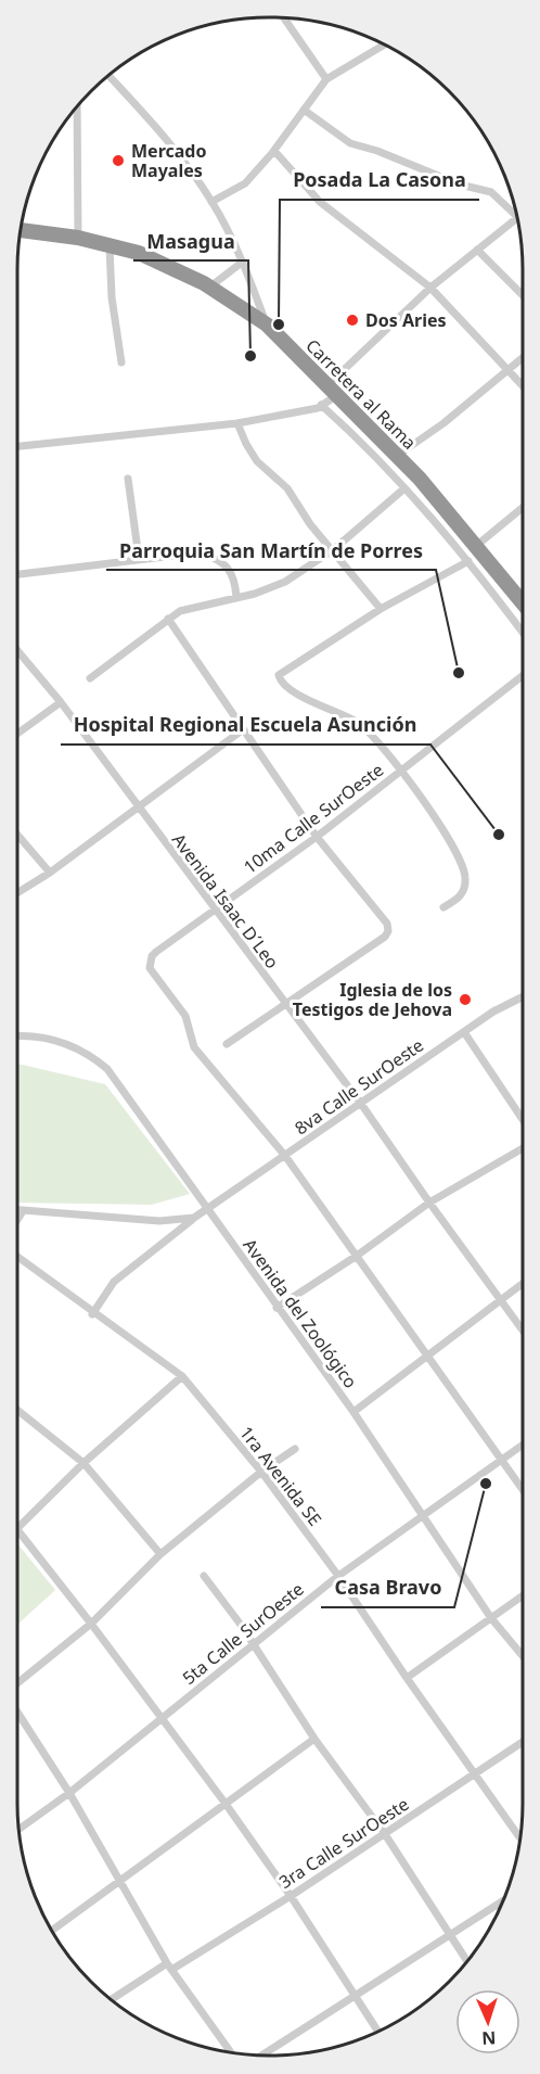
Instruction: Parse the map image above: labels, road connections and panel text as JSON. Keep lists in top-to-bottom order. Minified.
{"streets":{"highway":["Carretera al Rama"],"street":["10ma Calle SurOeste","Avenida Isaac D´Leo","8va Calle SurOeste","Avenida del Zoológico","1ra Avenida SE","5ta Calle SurOeste","3ra Calle SurOeste"]},"crossings":[["10ma Calle SurOeste","Avenida Isaac D´Leo"],["10ma Calle SurOeste","8va Calle SurOeste"],["Avenida Isaac D´Leo","8va Calle SurOeste"],["8va Calle SurOeste","Avenida del Zoológico"],["8va Calle SurOeste","1ra Avenida SE"],["Avenida del Zoológico","5ta Calle SurOeste"],["1ra Avenida SE","5ta Calle SurOeste"],["1ra Avenida SE","3ra Calle SurOeste"]],"places":["Mercado Mayales","Dos Aries","Posada La Casona","Masagua","Parroquia San Martín de Porres","Hospital Regional Escuela Asunción","Iglesia de los Testigos de Jehova","Casa Bravo"],"north":"bottom"}
